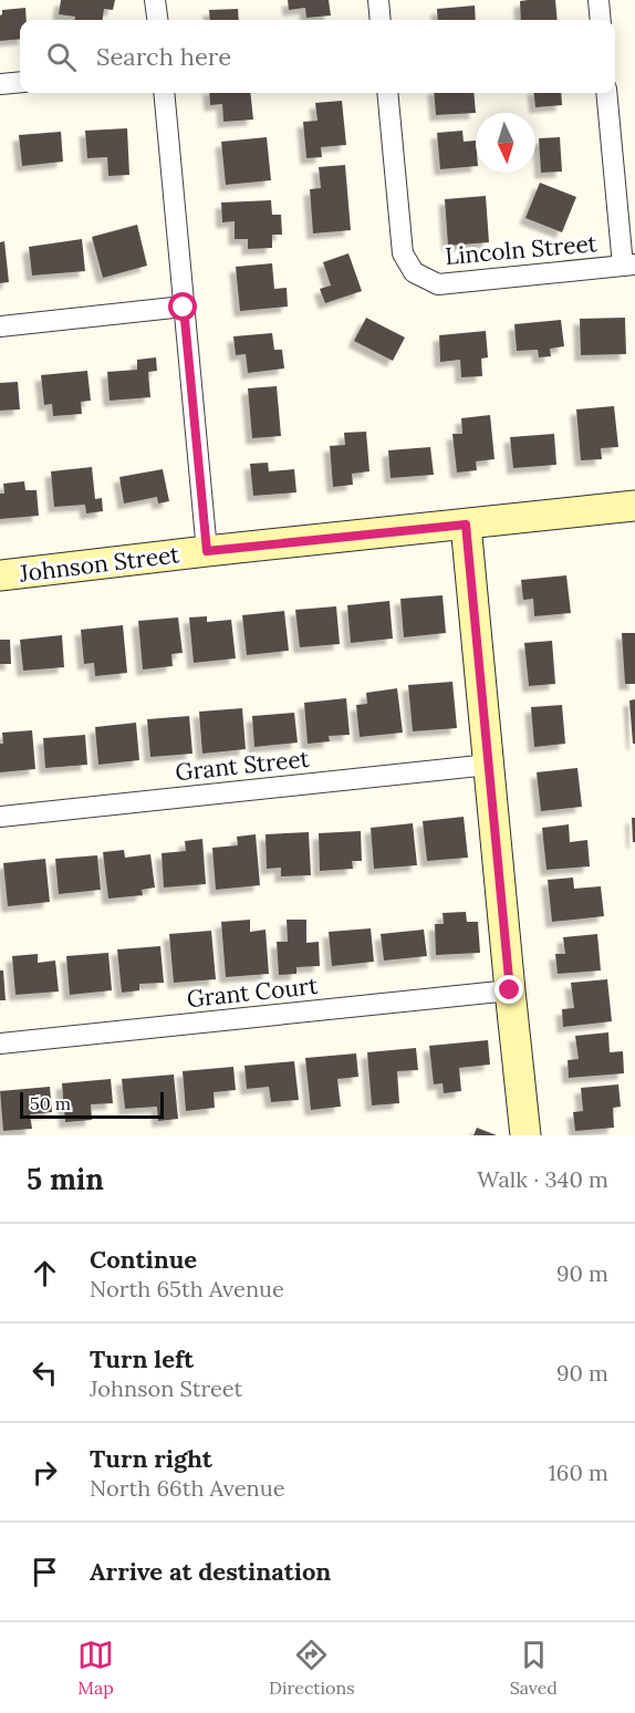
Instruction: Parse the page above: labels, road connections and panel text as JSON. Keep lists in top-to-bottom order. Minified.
{"streets":{"street":["Lincoln Street","Johnson Street","Grant Street","Grant Court"]},"scale_bar":"50 m","north":"bottom","page":{"search":"Search here","scale":"50 m","heading":["5 min","Walk · 340 m"],"list":[["Continue","North 65th Avenue","90 m"],["Turn left","Johnson Street","90 m"],["Turn right","North 66th Avenue","160 m"],"Arrive at destination"],"nav":["Map","Directions","Saved"]}}
